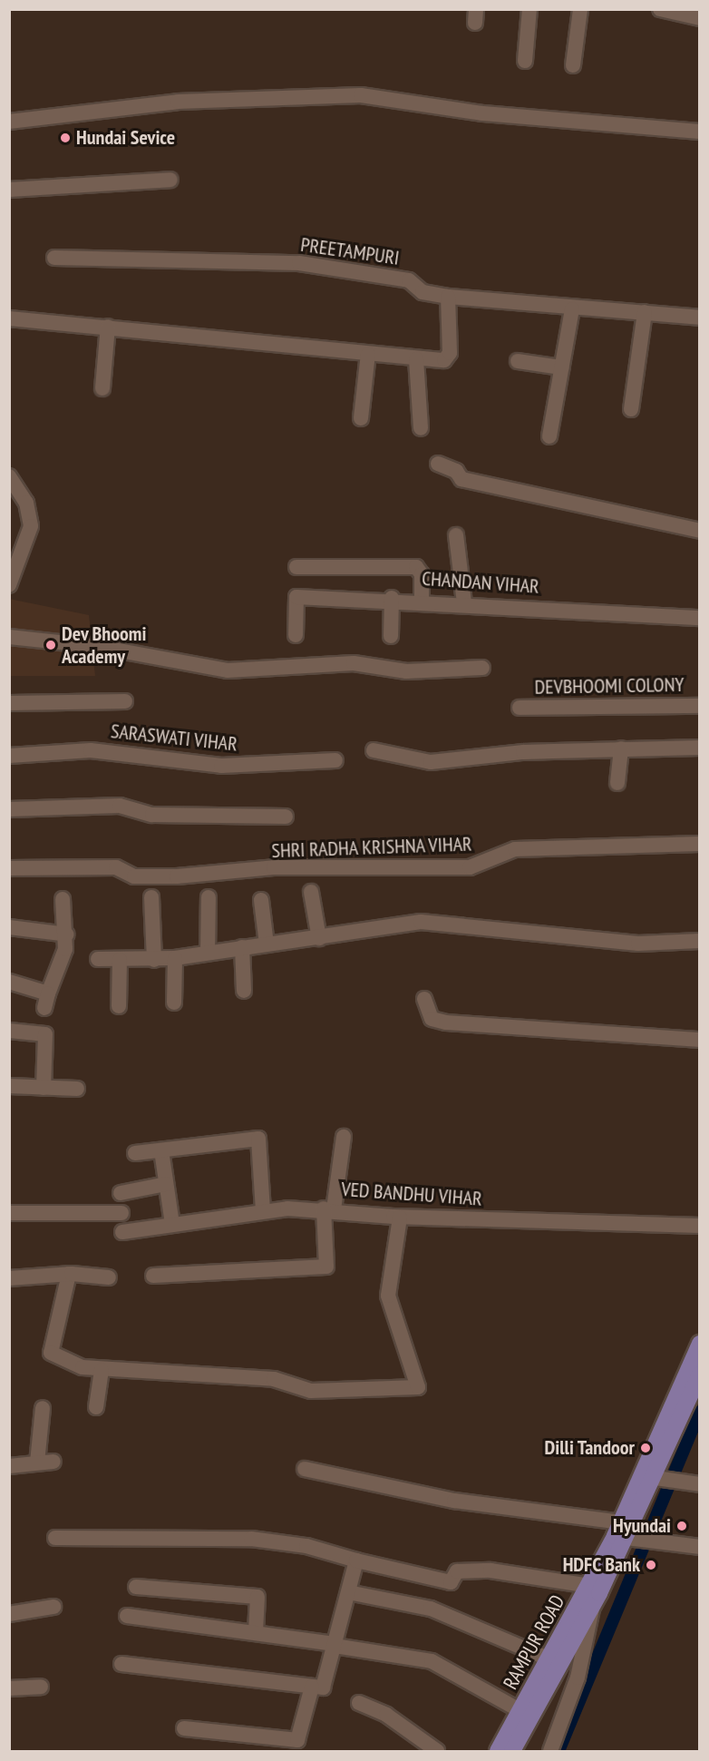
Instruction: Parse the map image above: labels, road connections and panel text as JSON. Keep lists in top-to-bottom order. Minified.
{"streets":{"main road":["RAMPUR ROAD"],"street":["PREETAMPURI","CHANDAN VIHAR","DEVBHOOMI COLONY","SARASWATI VIHAR","SHRI RADHA KRISHNA VIHAR","VED BANDHU VIHAR"]},"places":["Hundai Sevice","Dev Bhoomi Academy","Dilli Tandoor","Hyundai","HDFC Bank"]}
